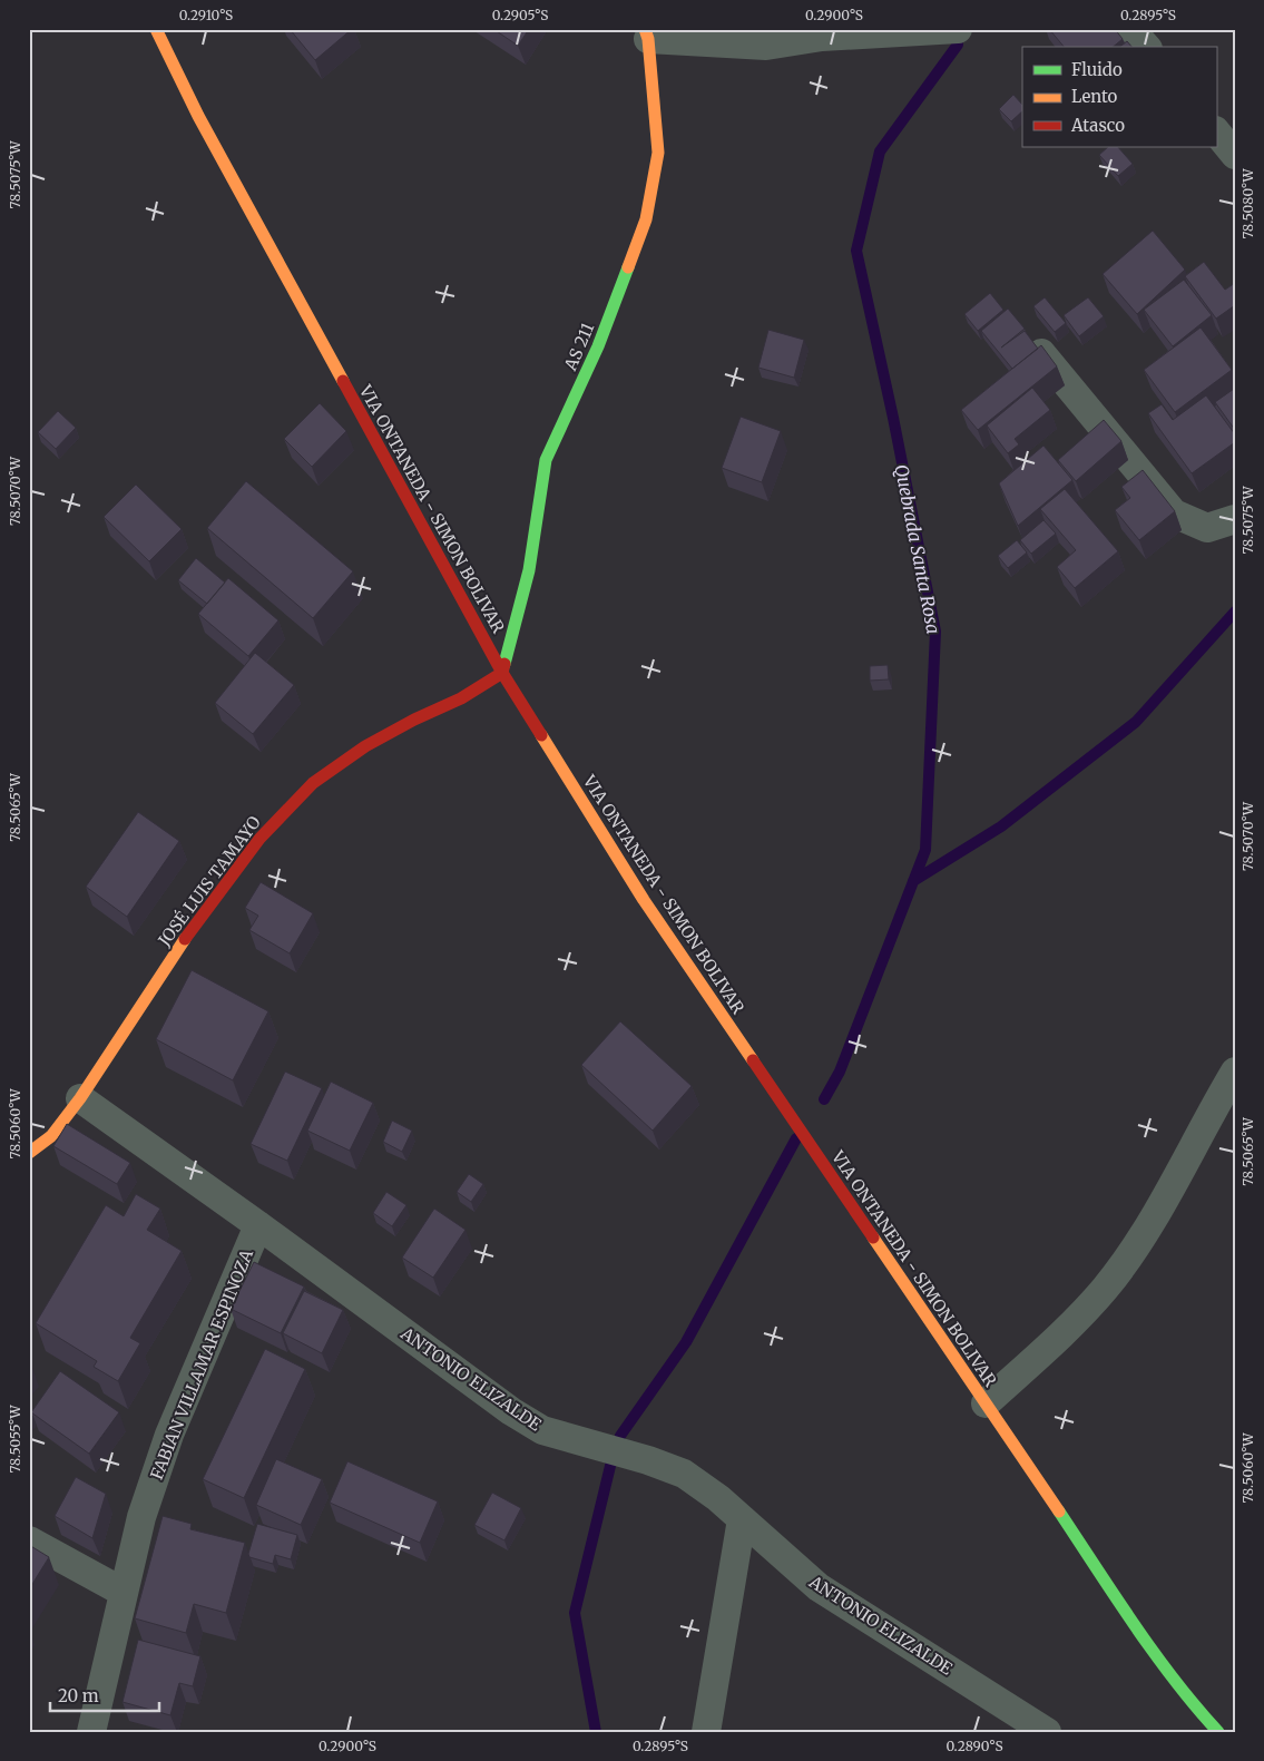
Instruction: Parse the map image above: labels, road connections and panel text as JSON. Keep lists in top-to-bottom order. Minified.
{"streets":{"street":["AS 211","VIA ONTANEDA - SIMON BOLIVAR","JOSÉ LUIS TAMAYO","FABIAN VILLAMAR ESPINOZA","ANTONIO ELIZALDE"]},"crossings":[["AS 211","VIA ONTANEDA - SIMON BOLIVAR"],["AS 211","JOSÉ LUIS TAMAYO"],["VIA ONTANEDA - SIMON BOLIVAR","JOSÉ LUIS TAMAYO"],["JOSÉ LUIS TAMAYO","ANTONIO ELIZALDE"],["FABIAN VILLAMAR ESPINOZA","ANTONIO ELIZALDE"]],"water":["Quebrada Santa Rosa"],"legend":["Fluido","Lento","Atasco"],"scale_bar":"20 m","coordinates":["0.2910°S","0.2905°S","0.2900°S","0.2895°S","78.5075°W","78.5080°W","78.5070°W","78.5065°W","78.5060°W","78.5055°W","0.2890°S"]}
